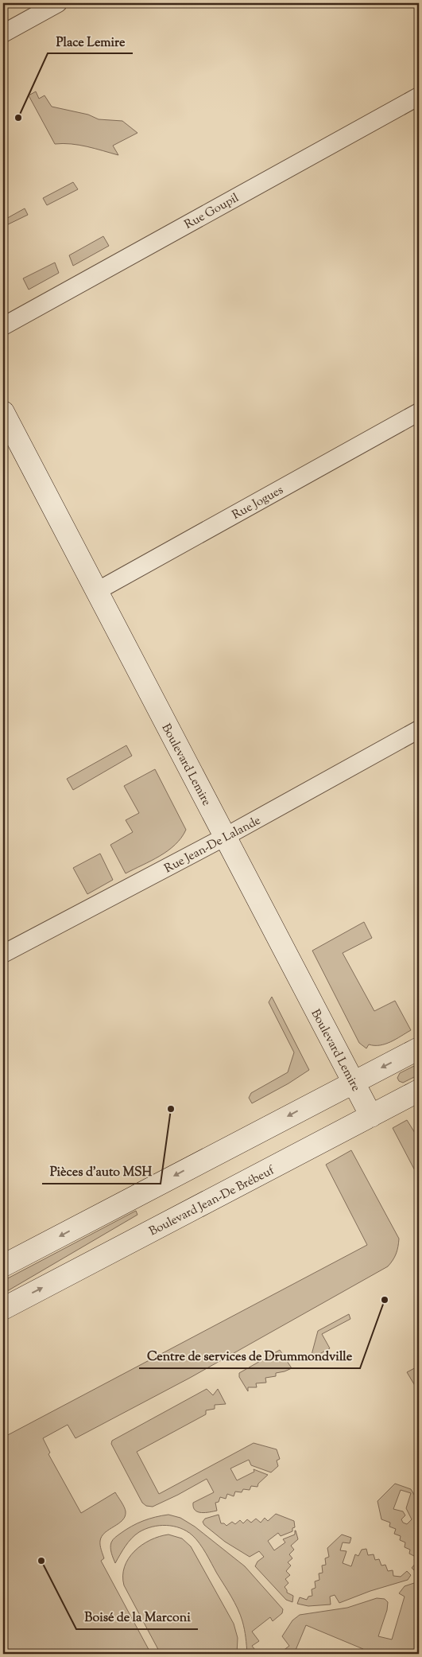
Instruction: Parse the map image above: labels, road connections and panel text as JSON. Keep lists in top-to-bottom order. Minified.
{"streets":{"main road":["Boulevard Lemire","Boulevard Jean-De Brébeuf"],"street":["Rue Goupil","Rue Jogues","Rue Jean-De Lalande"]},"crossings":[["Rue Jogues","Boulevard Lemire"],["Boulevard Lemire","Rue Jean-De Lalande"],["Boulevard Lemire","Boulevard Jean-De Brébeuf"]],"places":["Place Lemire","Pièces d'auto MSH","Centre de services de Drummondville","Boisé de la Marconi"]}
